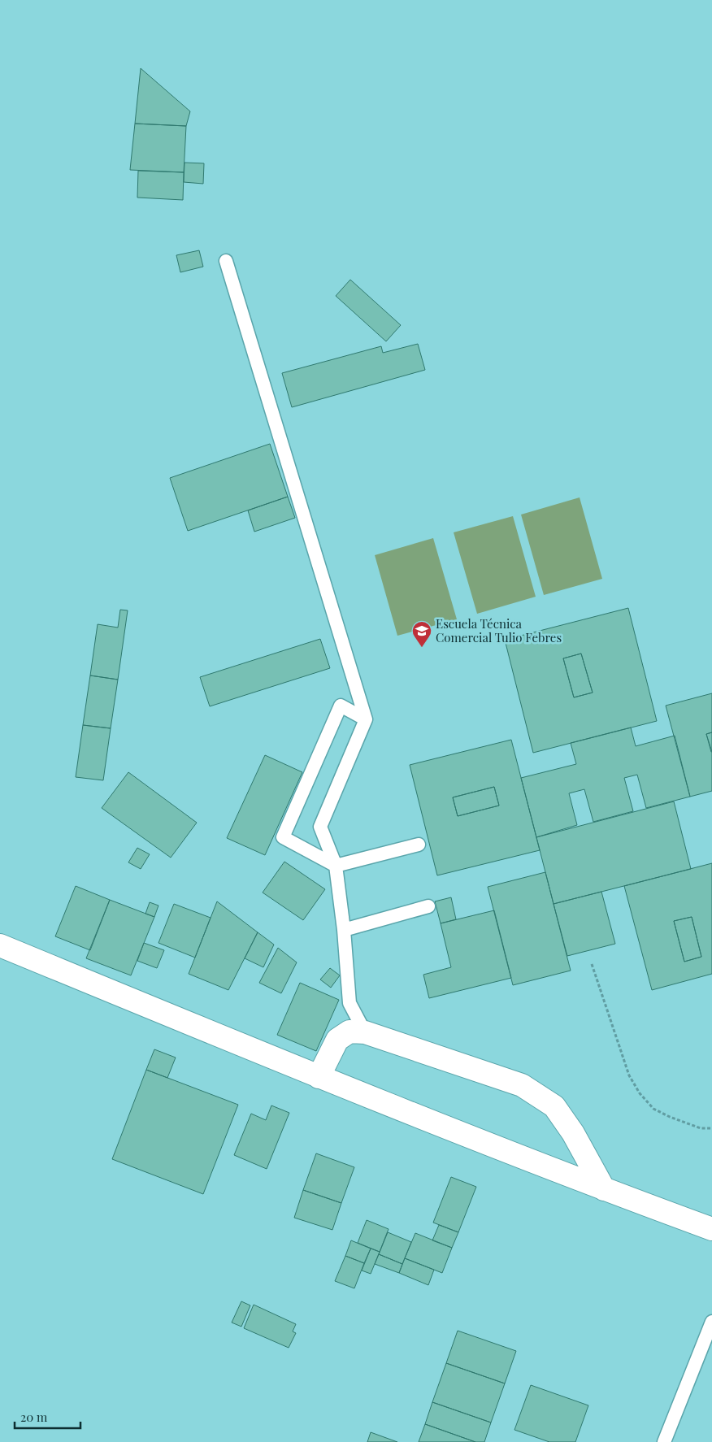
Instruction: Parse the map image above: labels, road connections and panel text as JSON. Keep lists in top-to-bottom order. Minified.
{"places":{"school or university":["Escuela Técnica Comercial Tulio Febres"]},"scale_bar":"20 m"}
